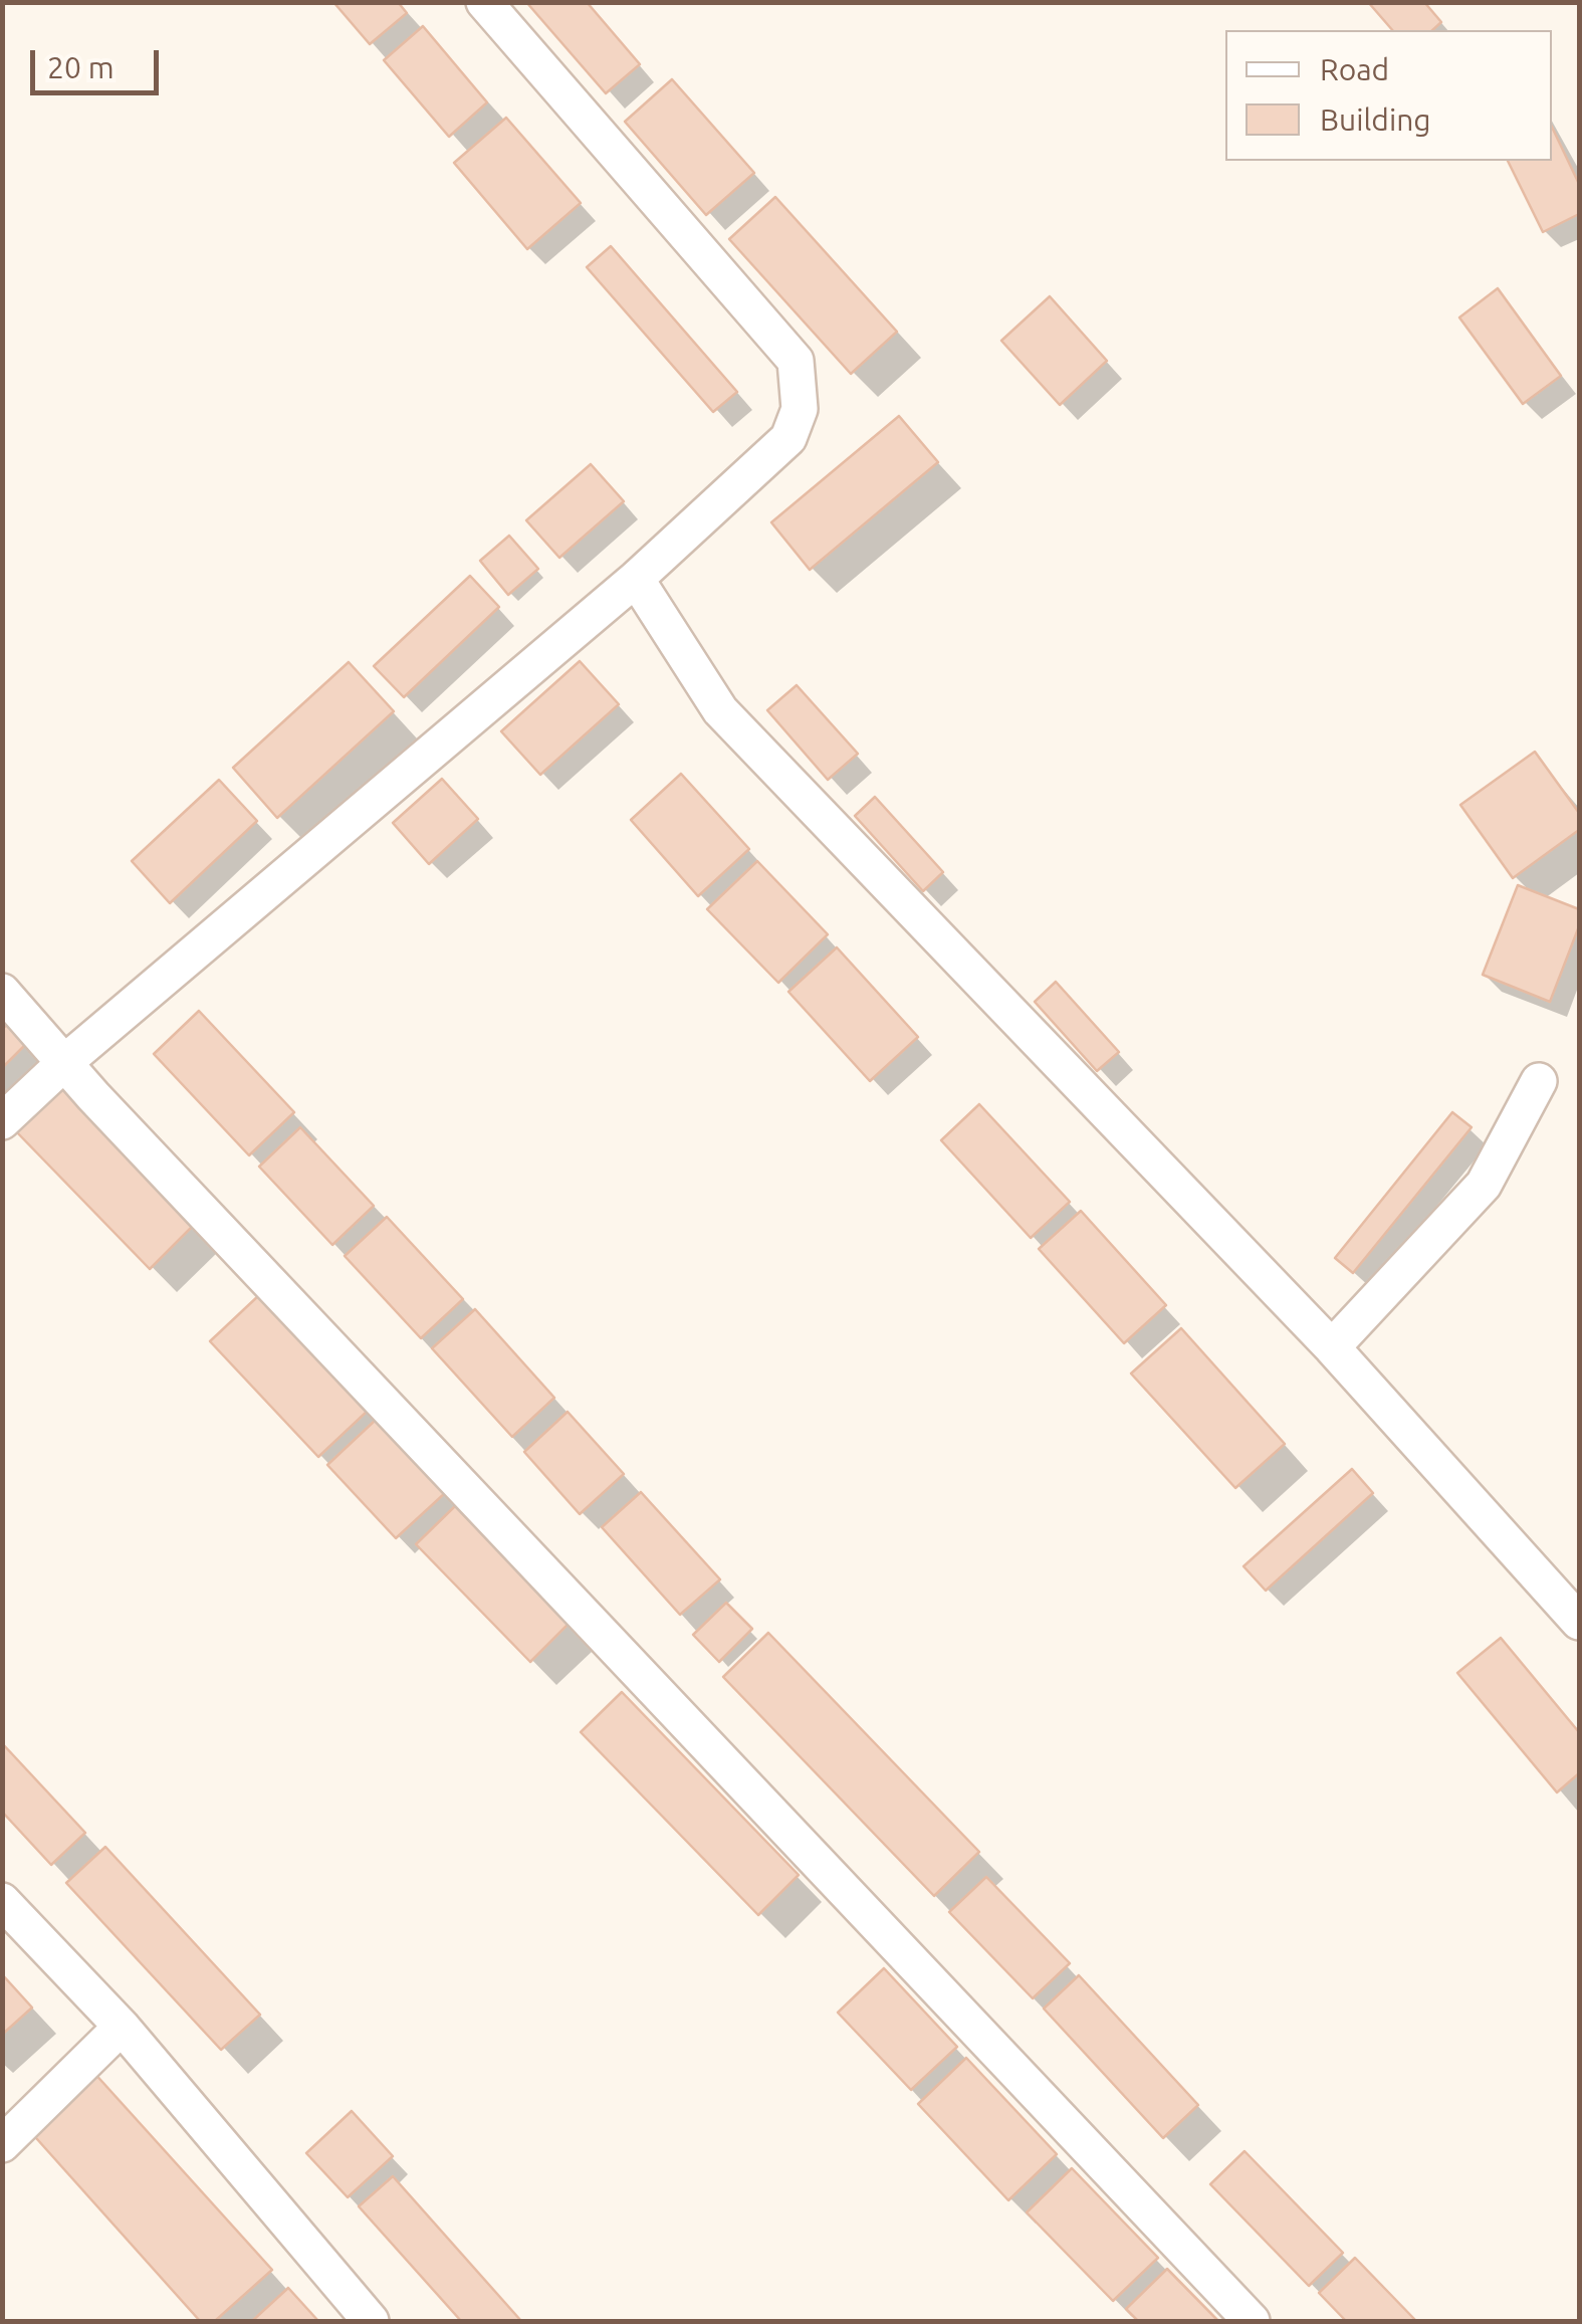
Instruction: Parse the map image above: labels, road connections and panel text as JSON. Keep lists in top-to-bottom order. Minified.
{"legend":["Road","Building"],"scale_bar":"20 m"}
